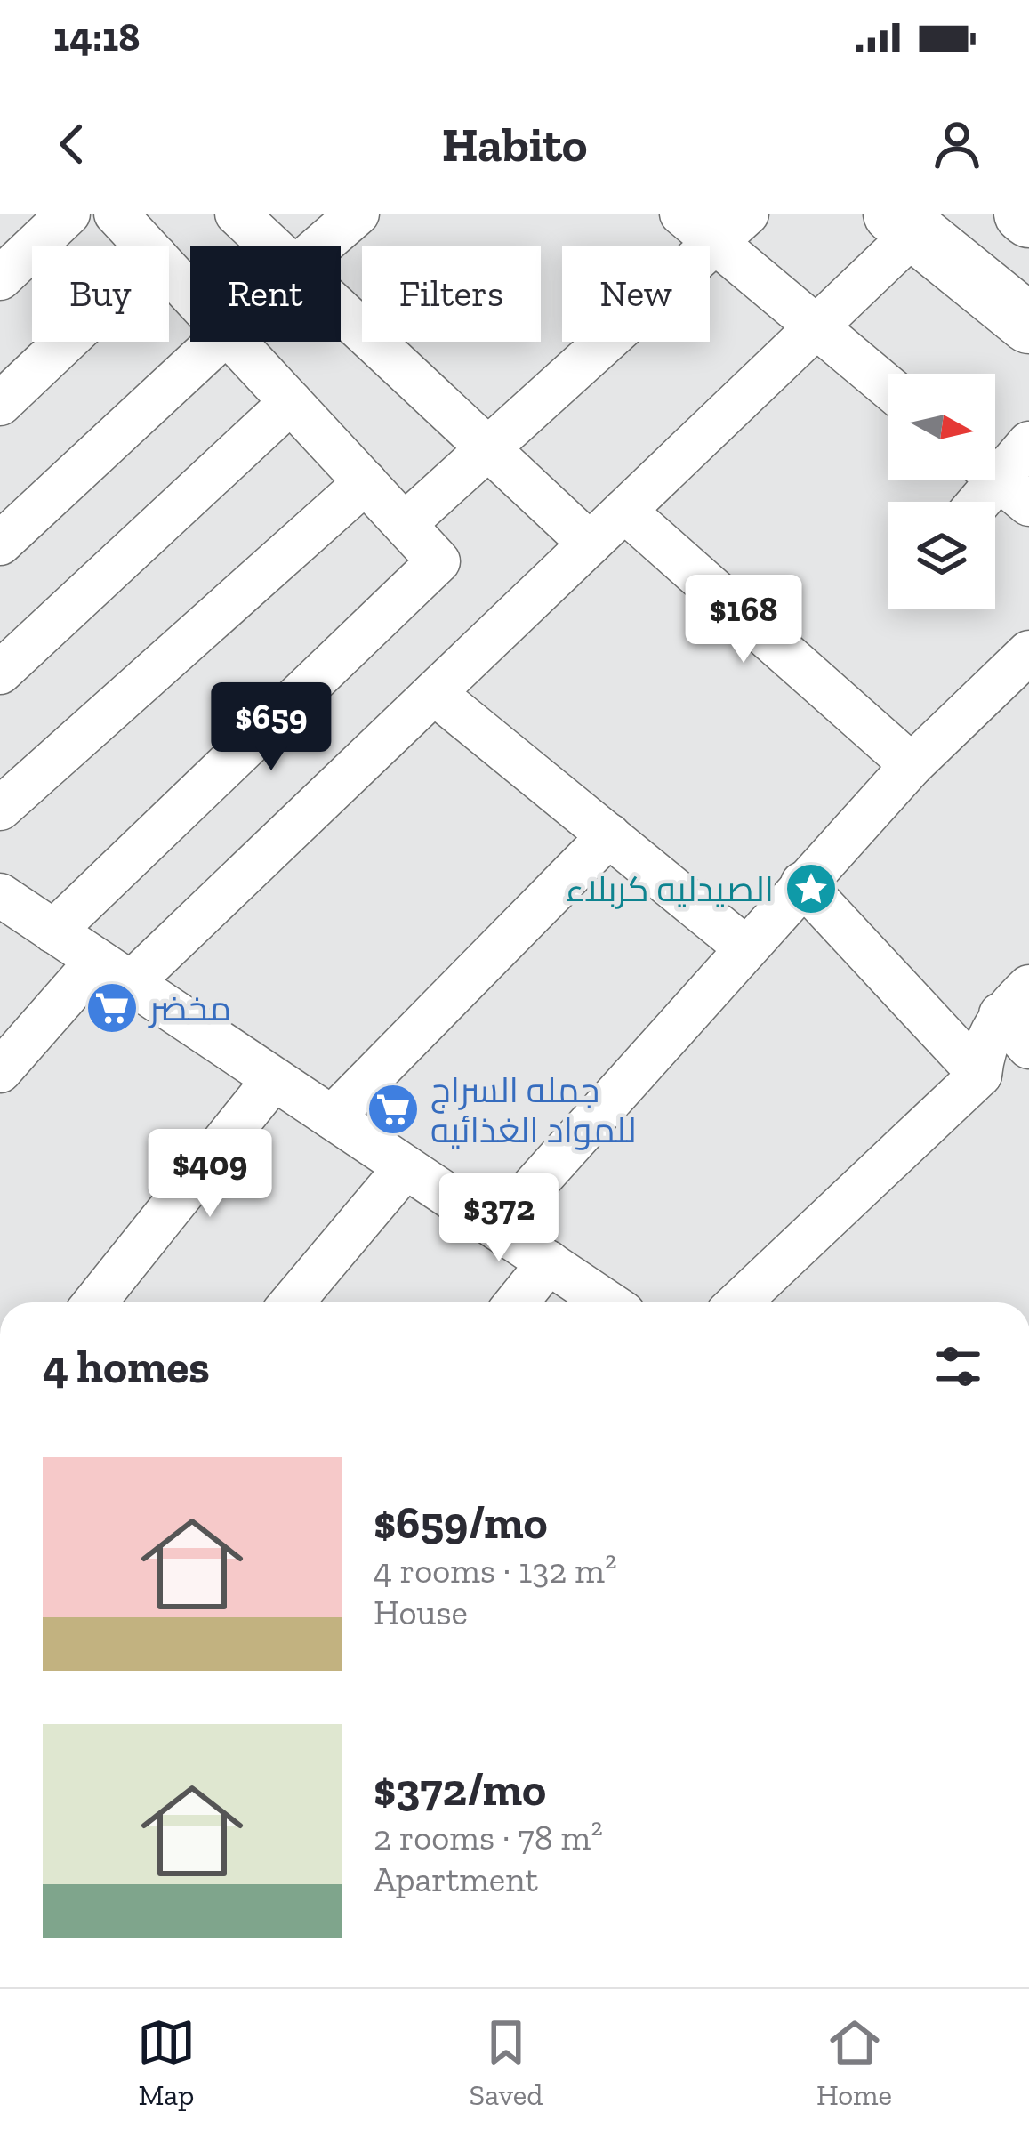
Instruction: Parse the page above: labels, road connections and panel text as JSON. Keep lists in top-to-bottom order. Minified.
{"places":{"place":["الصيدليه كربلاء"],"supermarket":["مخضر","جمله السراج للمواد الغذائيه"]},"north":"right","page":{"status":"14:18","header":"Habito","chip":["Buy","Rent","Filters","New"],"price":["$168","$659","$409","$372"],"heading":"4 homes","list":[{"name":"$659/mo","note":"4 rooms · 132 m² · House"},{"name":"$372/mo","note":"2 rooms · 78 m² · Apartment"}],"tabs":["Map","Saved","Home"]}}
